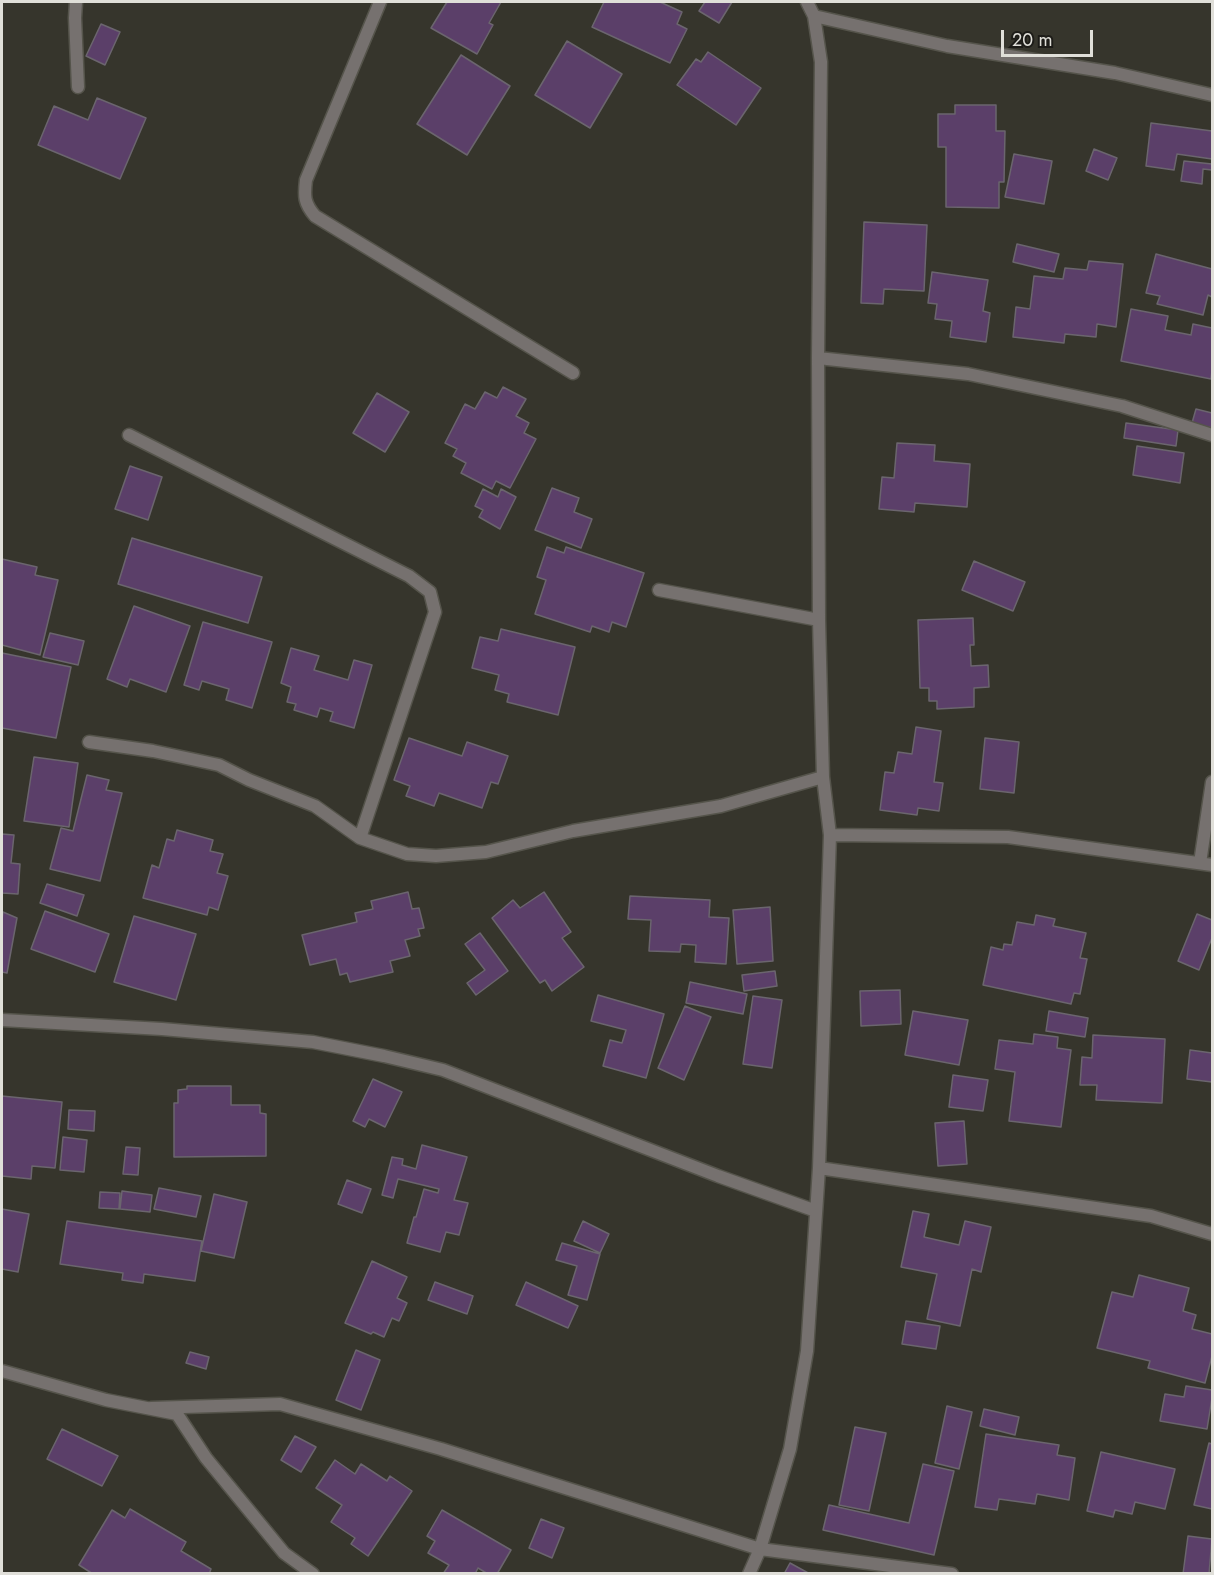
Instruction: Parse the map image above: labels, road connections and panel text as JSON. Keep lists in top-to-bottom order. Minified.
{"scale_bar":"20 m"}
